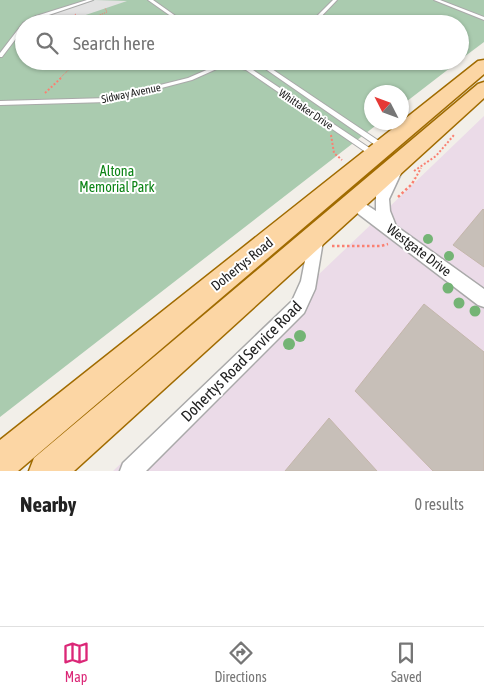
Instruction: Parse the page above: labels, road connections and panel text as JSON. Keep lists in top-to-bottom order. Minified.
{"streets":{"main road":["Dohertys Road"],"street":["Westgate Drive","Dohertys Road Service Road"],"lane":["Sidway Avenue","Whittaker Drive"]},"crossings":[["Whittaker Drive","Dohertys Road"],["Westgate Drive","Dohertys Road"],["Dohertys Road","Dohertys Road Service Road"]],"parks":["Altona Memorial Park"],"north":"top left","page":{"search":"Search here","heading":["Nearby","0 results"],"nav":["Map","Directions","Saved"]}}
